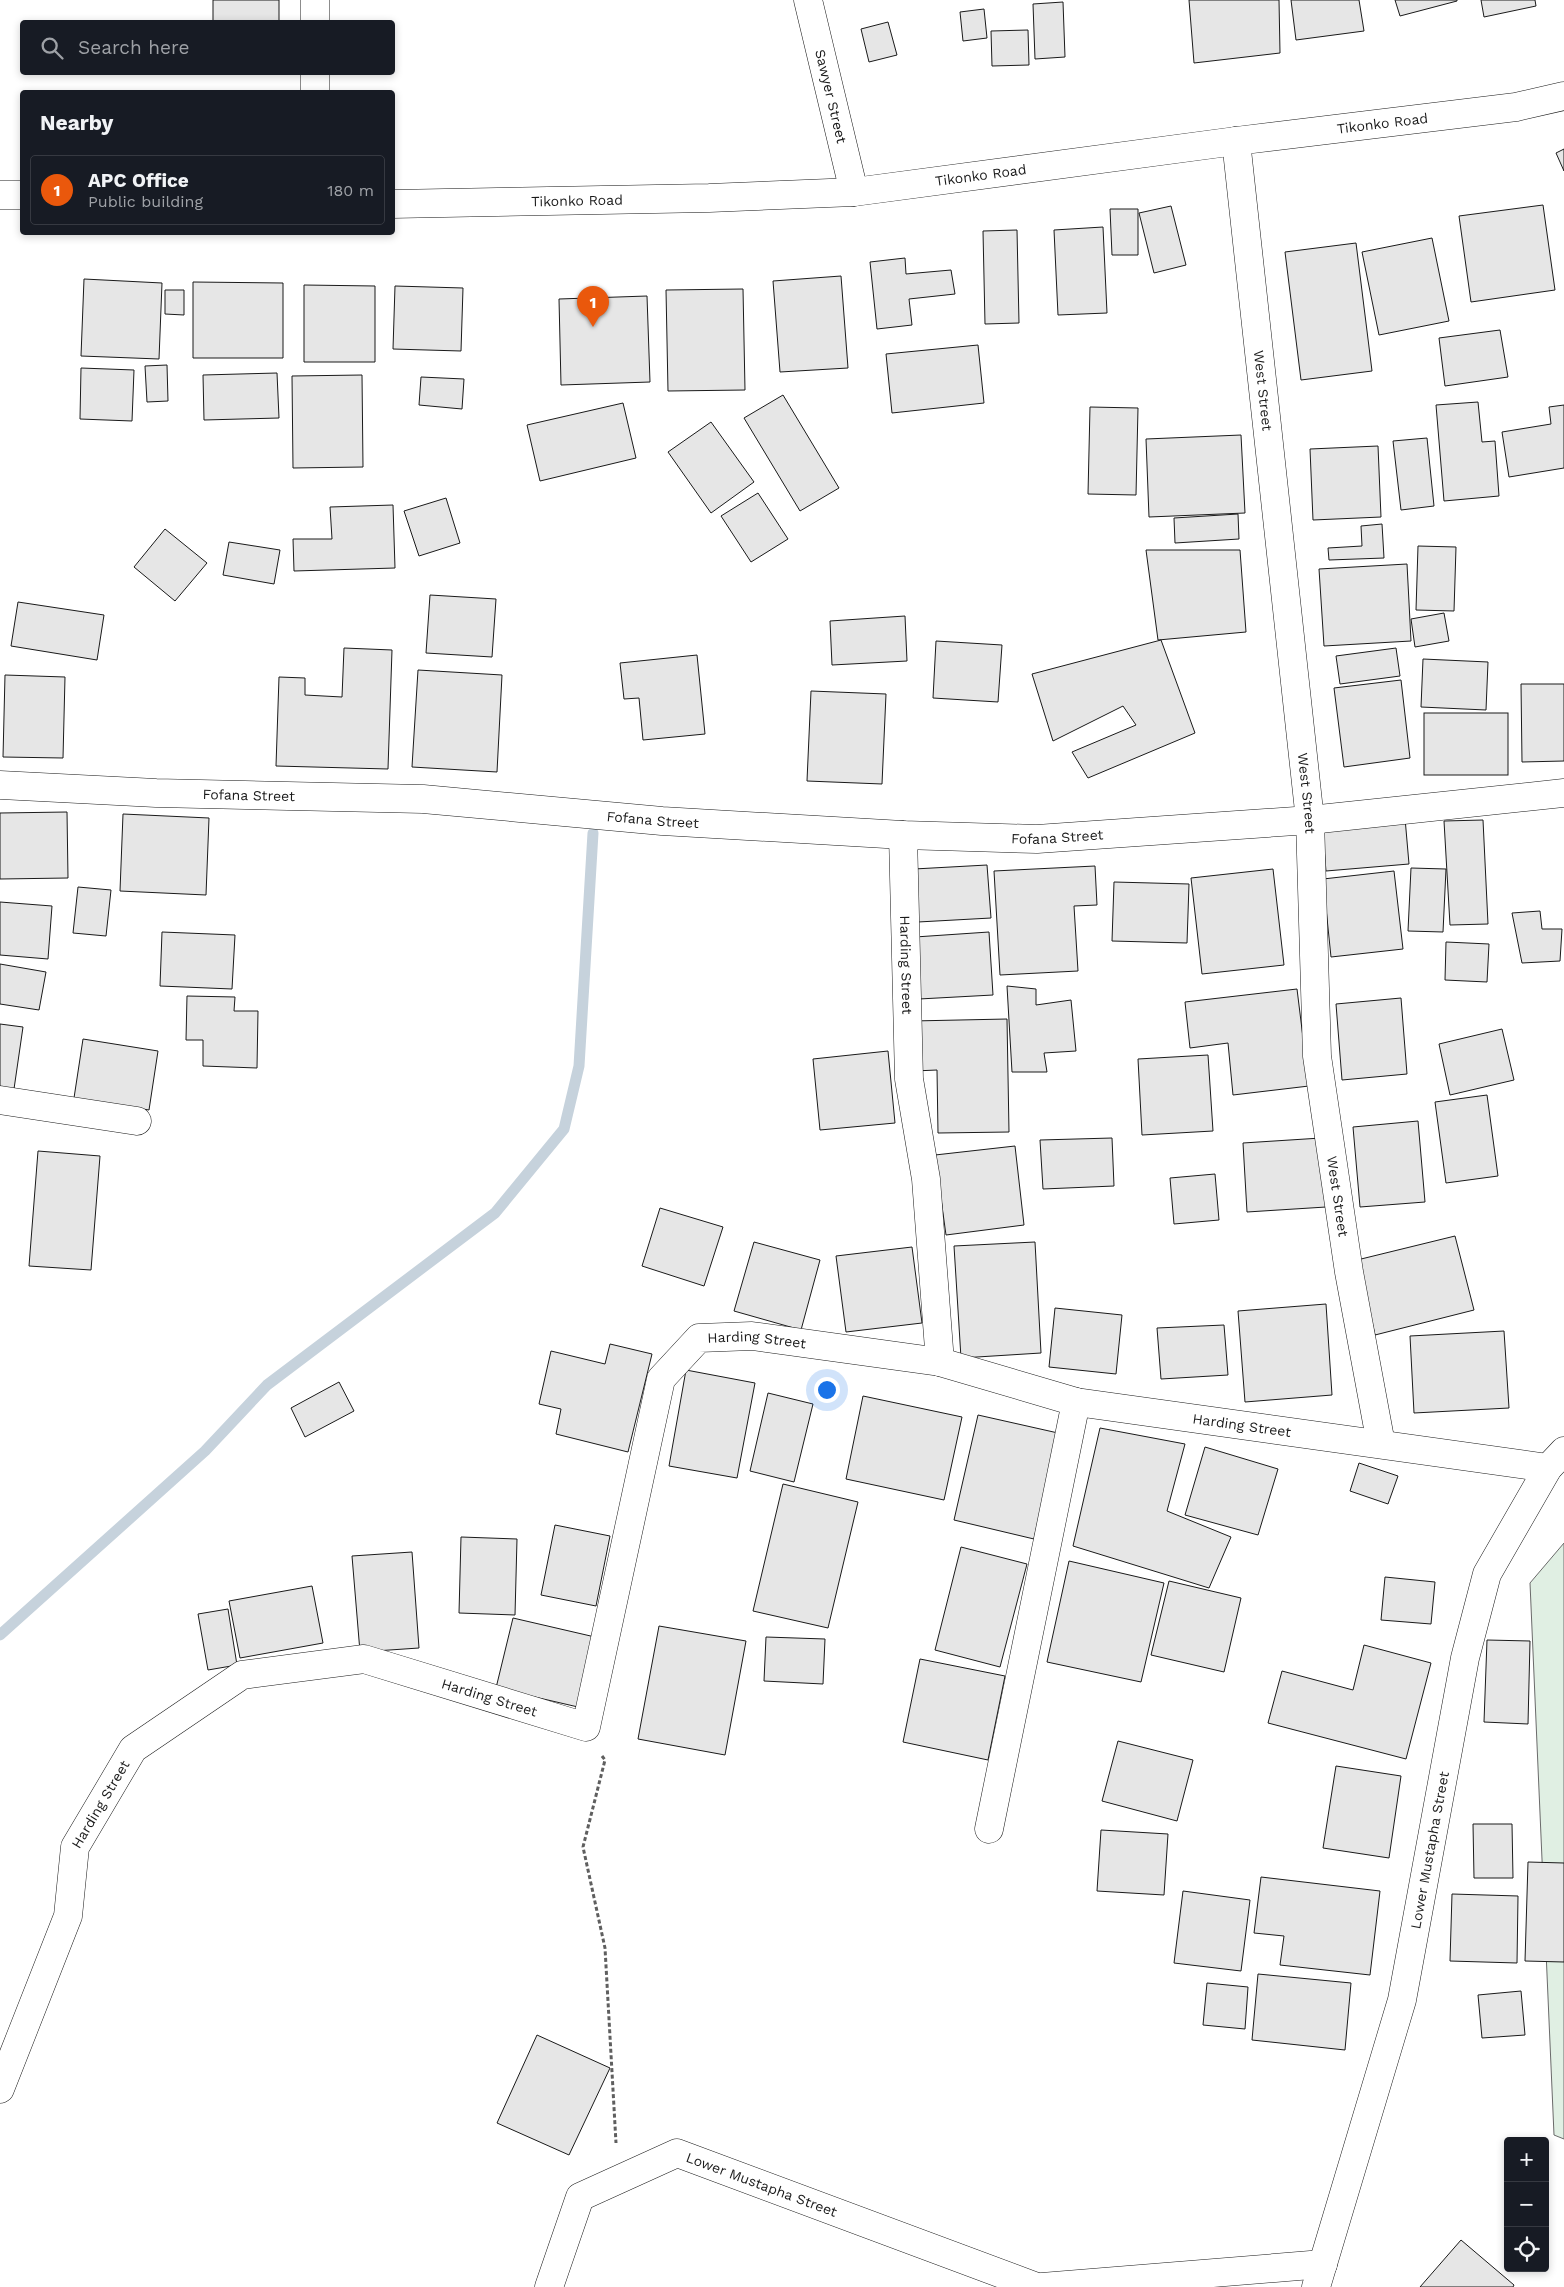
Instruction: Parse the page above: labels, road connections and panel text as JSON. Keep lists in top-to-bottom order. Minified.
{"streets":{"street":["Sawyer Street","Tikonko Road","West Street","Fofana Street","Harding Street","Lower Mustapha Street"]},"crossings":[["Sawyer Street","Tikonko Road"],["Tikonko Road","West Street"],["West Street","Fofana Street"],["West Street","Harding Street"],["Fofana Street","Harding Street"],["Harding Street","Lower Mustapha Street"]],"page":{"search":"Search here","heading":"Nearby","list":[{"mark":"1","name":"APC Office","note":"Public building","value":"180 m"}],"pins":"1","map_buttons":["+","−"]}}
